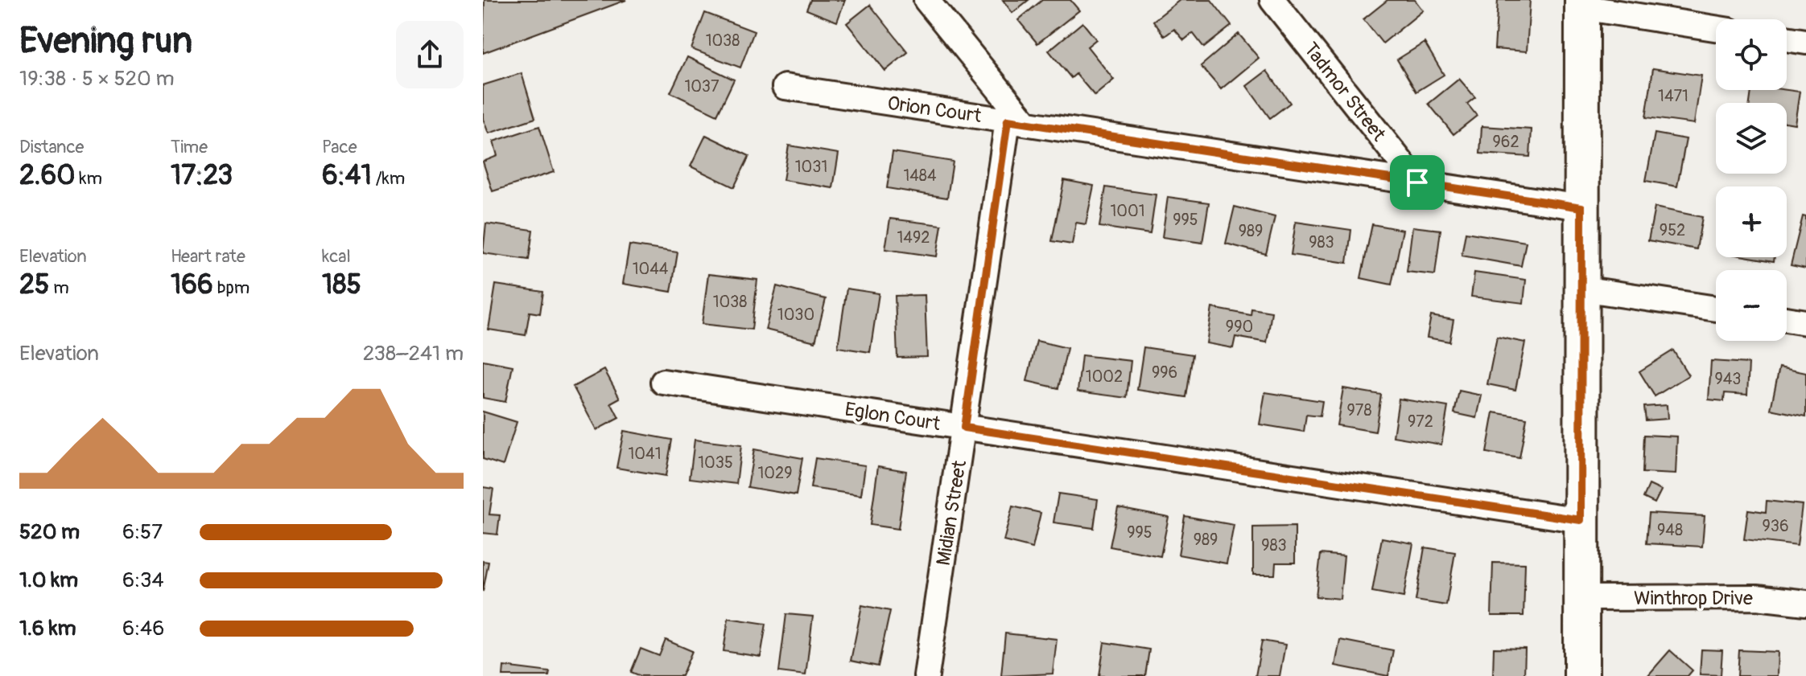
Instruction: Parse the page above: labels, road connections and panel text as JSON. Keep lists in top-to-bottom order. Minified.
{"streets":{"street":["Tadmor Street","Orion Court","Eglon Court","Midian Street","Winthrop Drive"]},"crossings":[["Tadmor Street","Orion Court"],["Orion Court","Midian Street"],["Eglon Court","Midian Street"]],"house_numbers":["1038","1037","1471","962","1031","1484","1001","995","952","989","1492","983","1044","1038","1030","990","996","1002","943","978","972","1041","1035","1029","936","948","995","989","983"],"page":{"heading":["Evening run","19:38 · 5 × 520 m"],"map_buttons":["+","−"],"stats":[["Distance","2.60 km"],["Time","17:23"],["Pace","6:41 /km"],["Elevation","25 m"],["Heart rate","166 bpm"],["kcal","185"]],"chart":["Elevation","238–241 m"],"list":[{"name":"520 m","note":"6:57"},{"name":"1.0 km","note":"6:34"},{"name":"1.6 km","note":"6:46"}]}}
